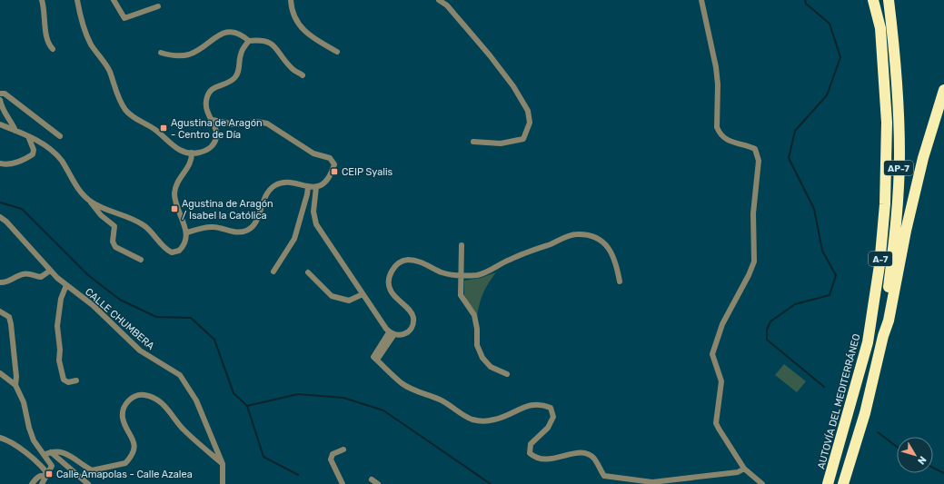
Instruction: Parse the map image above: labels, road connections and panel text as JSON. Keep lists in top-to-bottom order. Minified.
{"streets":{"highway":["AP-7","A-7","AUTOVÍA DEL MEDITERRÁNEO"],"street":["CALLE CHUMBERA"]},"crossings":[["AP-7","A-7"]],"places":{"transit":["Agustina de Aragón - Centro de Día","CEIP Syalis","Agustina de Aragón / Isabel la Católica","Calle Amapolas - Calle Azalea"]},"north":"bottom right"}
